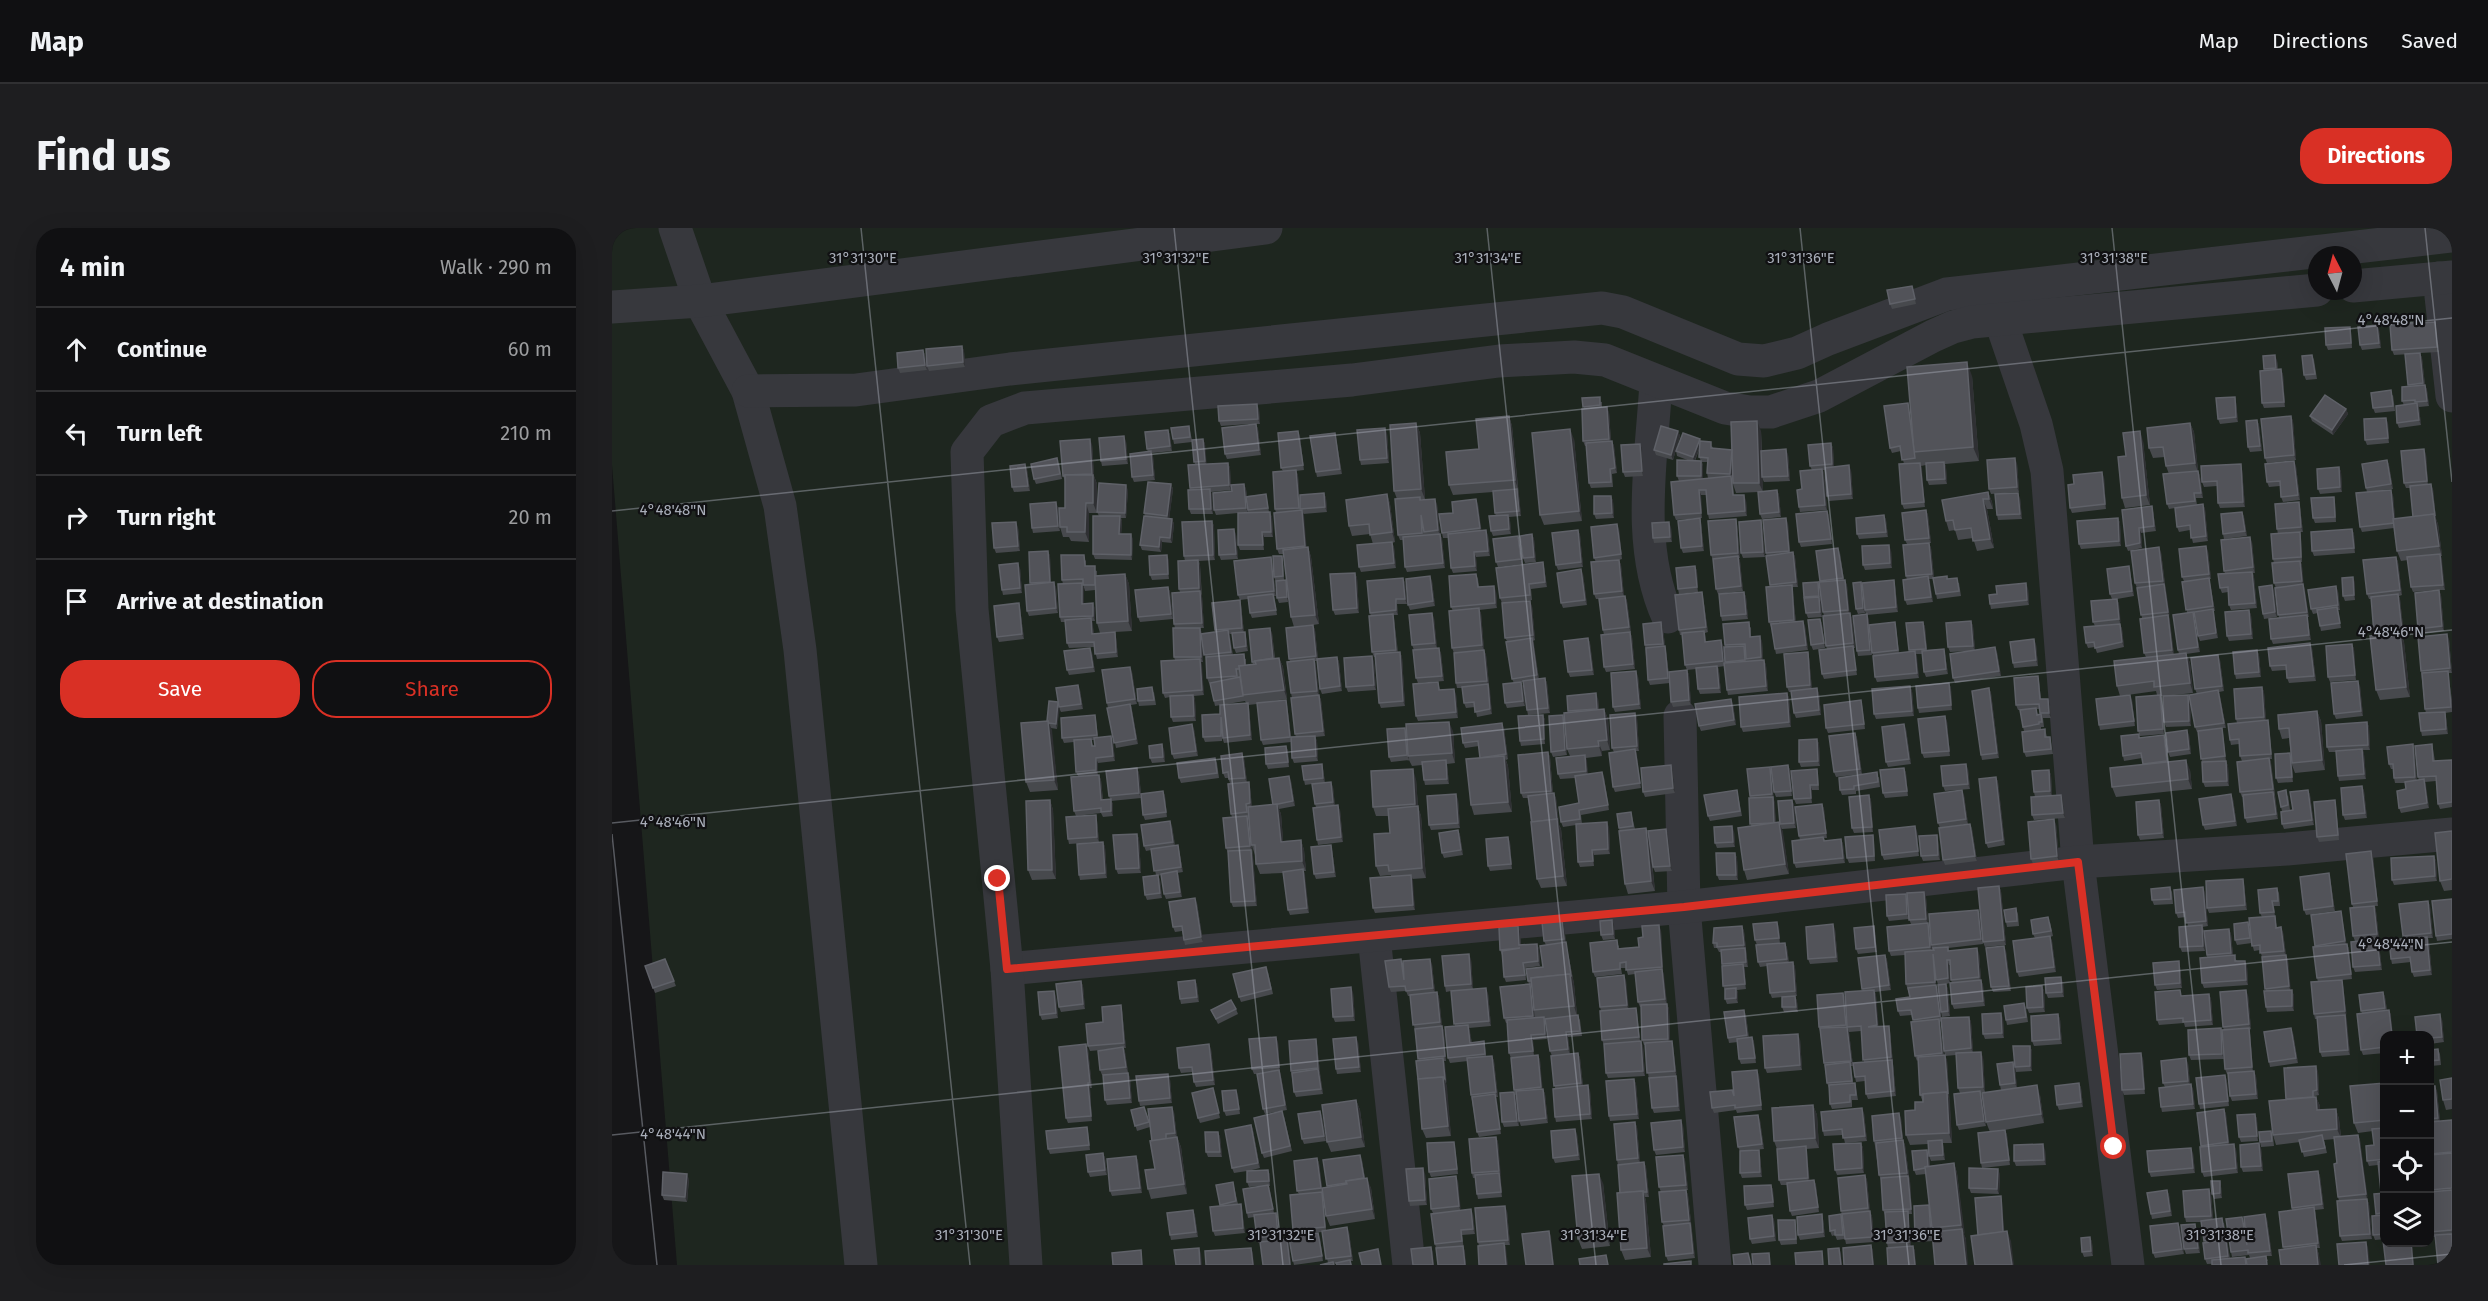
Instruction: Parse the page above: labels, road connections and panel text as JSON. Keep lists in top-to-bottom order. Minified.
{"north":"top","page":{"header":"Map","nav":["Map","Directions","Saved"],"buttons":["Directions",["Save","Share"]],"title":"Find us","heading":["4 min","Walk · 290 m"],"list":[["Continue","60 m"],["Turn left","210 m"],["Turn right","20 m"],"Arrive at destination"],"map_buttons":["+","−"]},"coordinates":["31°31'30\"E","31°31'32\"E","31°31'34\"E","31°31'36\"E","31°31'38\"E","4°48'48\"N","4°48'46\"N","4°48'44\"N"]}
